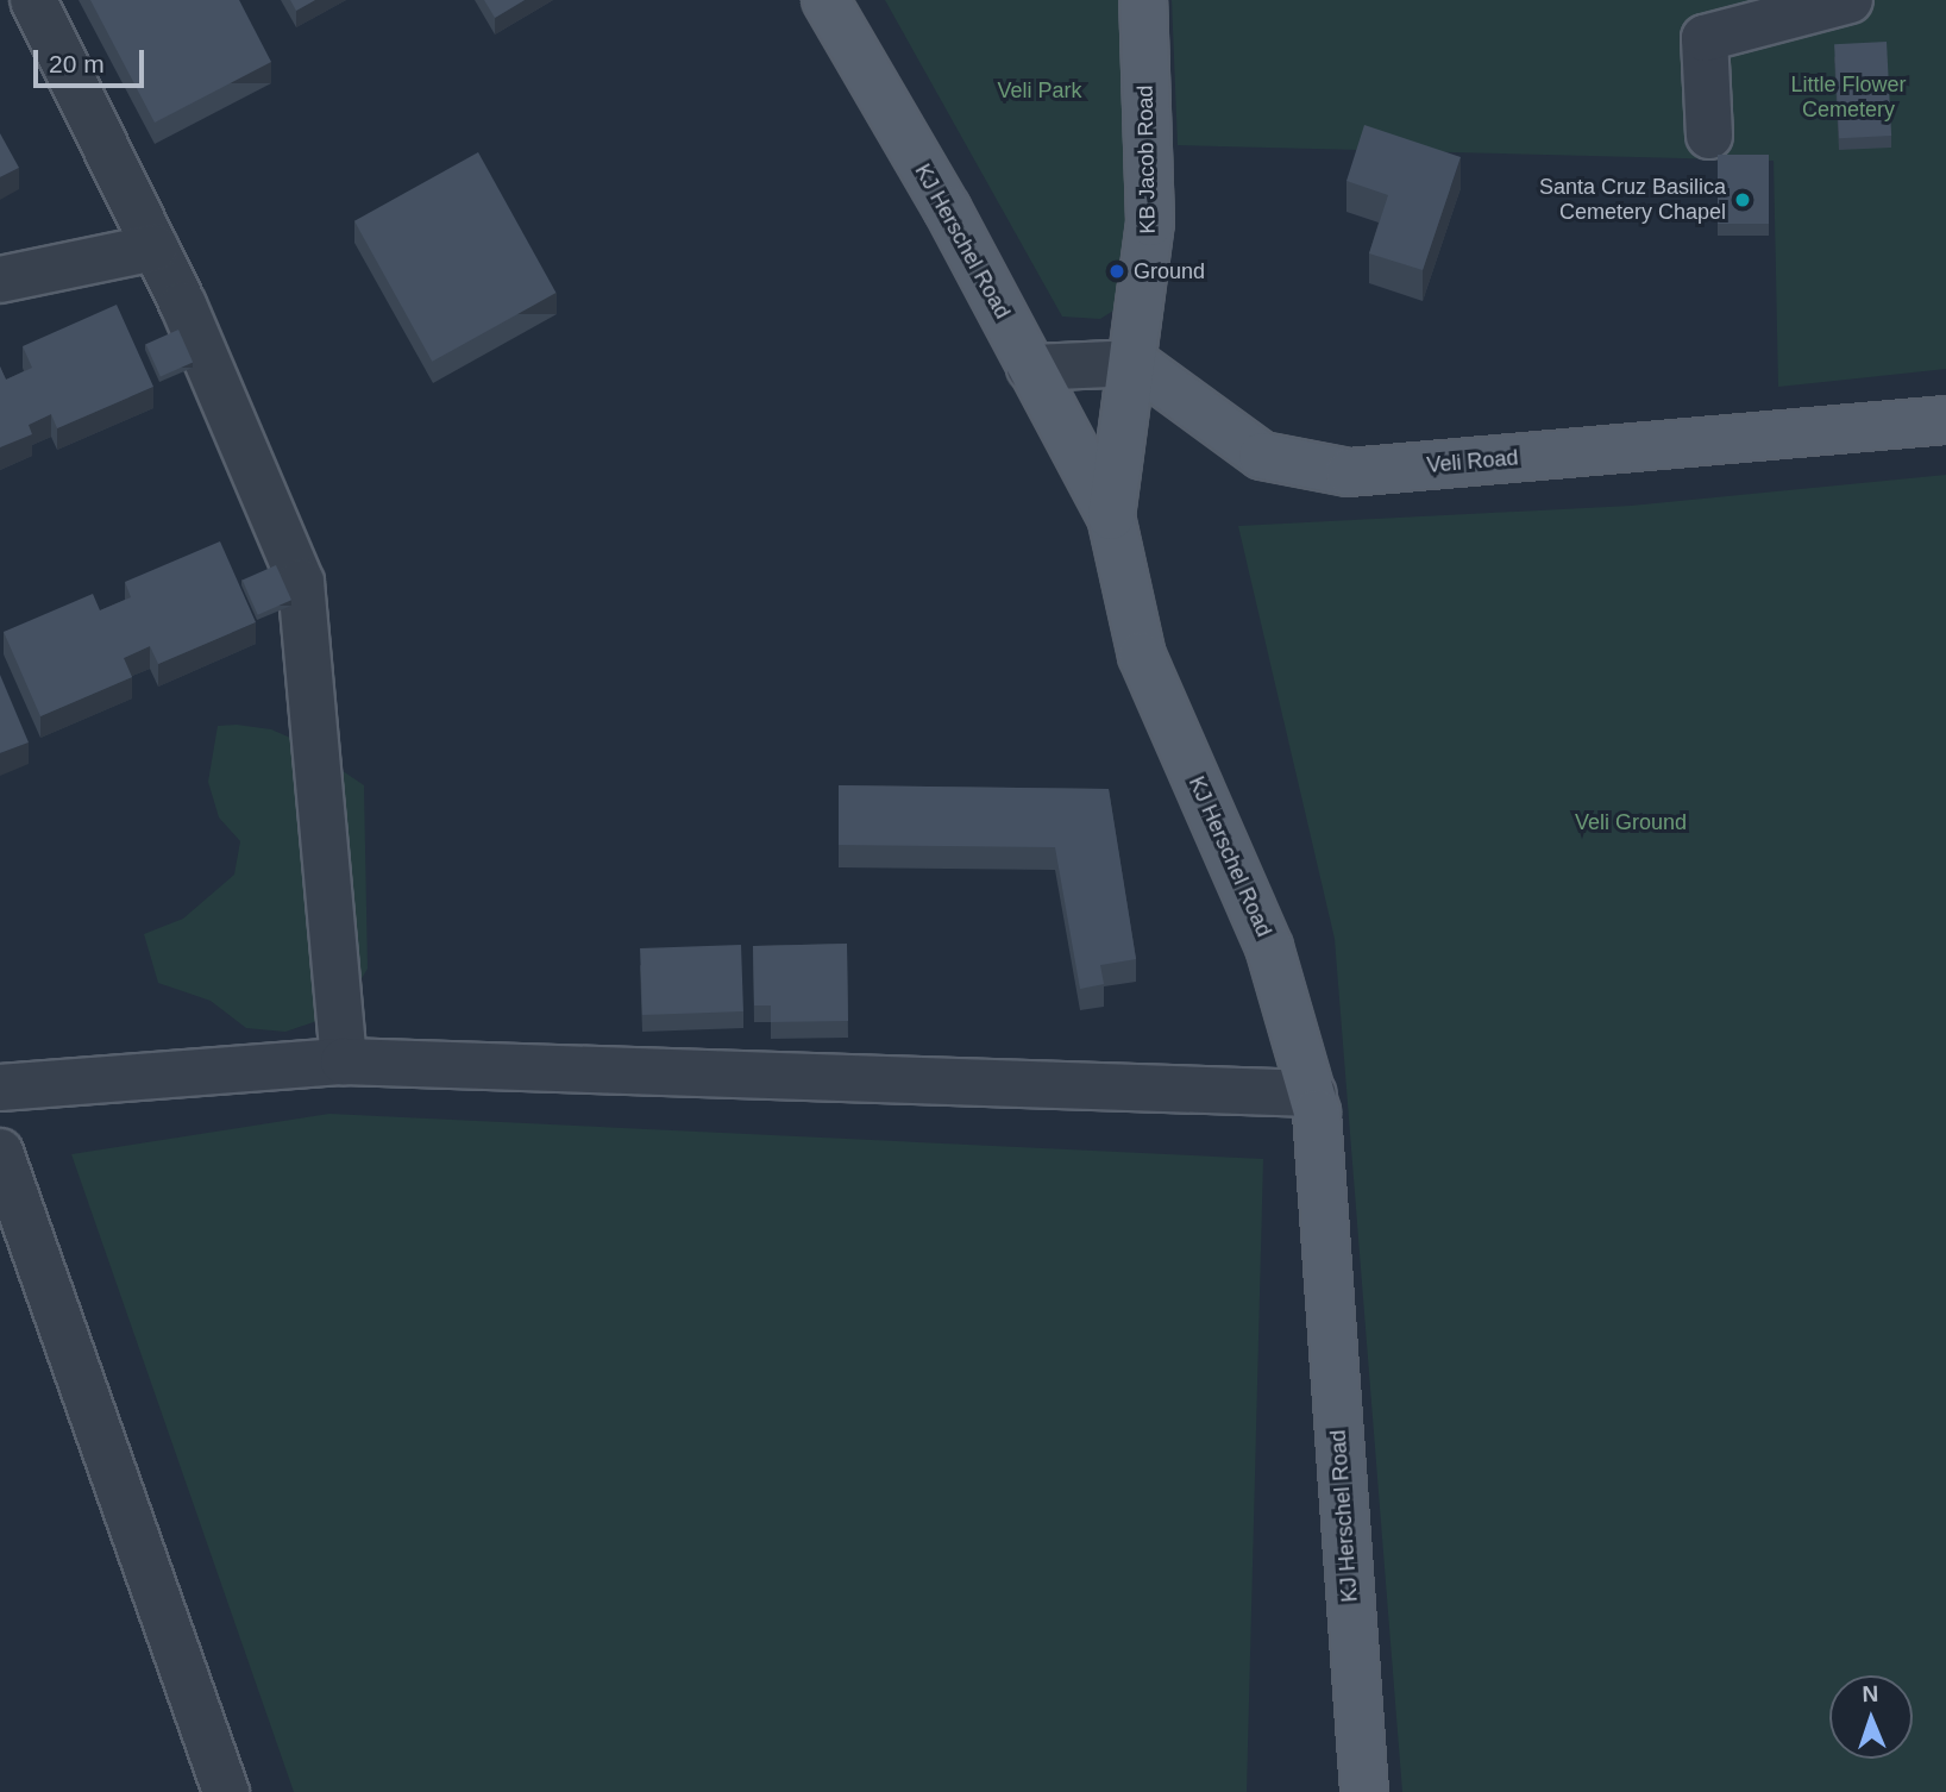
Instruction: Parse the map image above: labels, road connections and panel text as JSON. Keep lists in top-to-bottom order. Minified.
{"streets":{"main road":["KB Jacob Road","KJ Herschel Road","Veli Road"]},"crossings":[["KB Jacob Road","KJ Herschel Road"],["KB Jacob Road","Veli Road"]],"parks":["Little Flower Cemetery","Veli Park","Veli Ground"],"places":["Santa Cruz Basilica Cemetery Chapel","Ground"],"scale_bar":"20 m","north":"top"}
